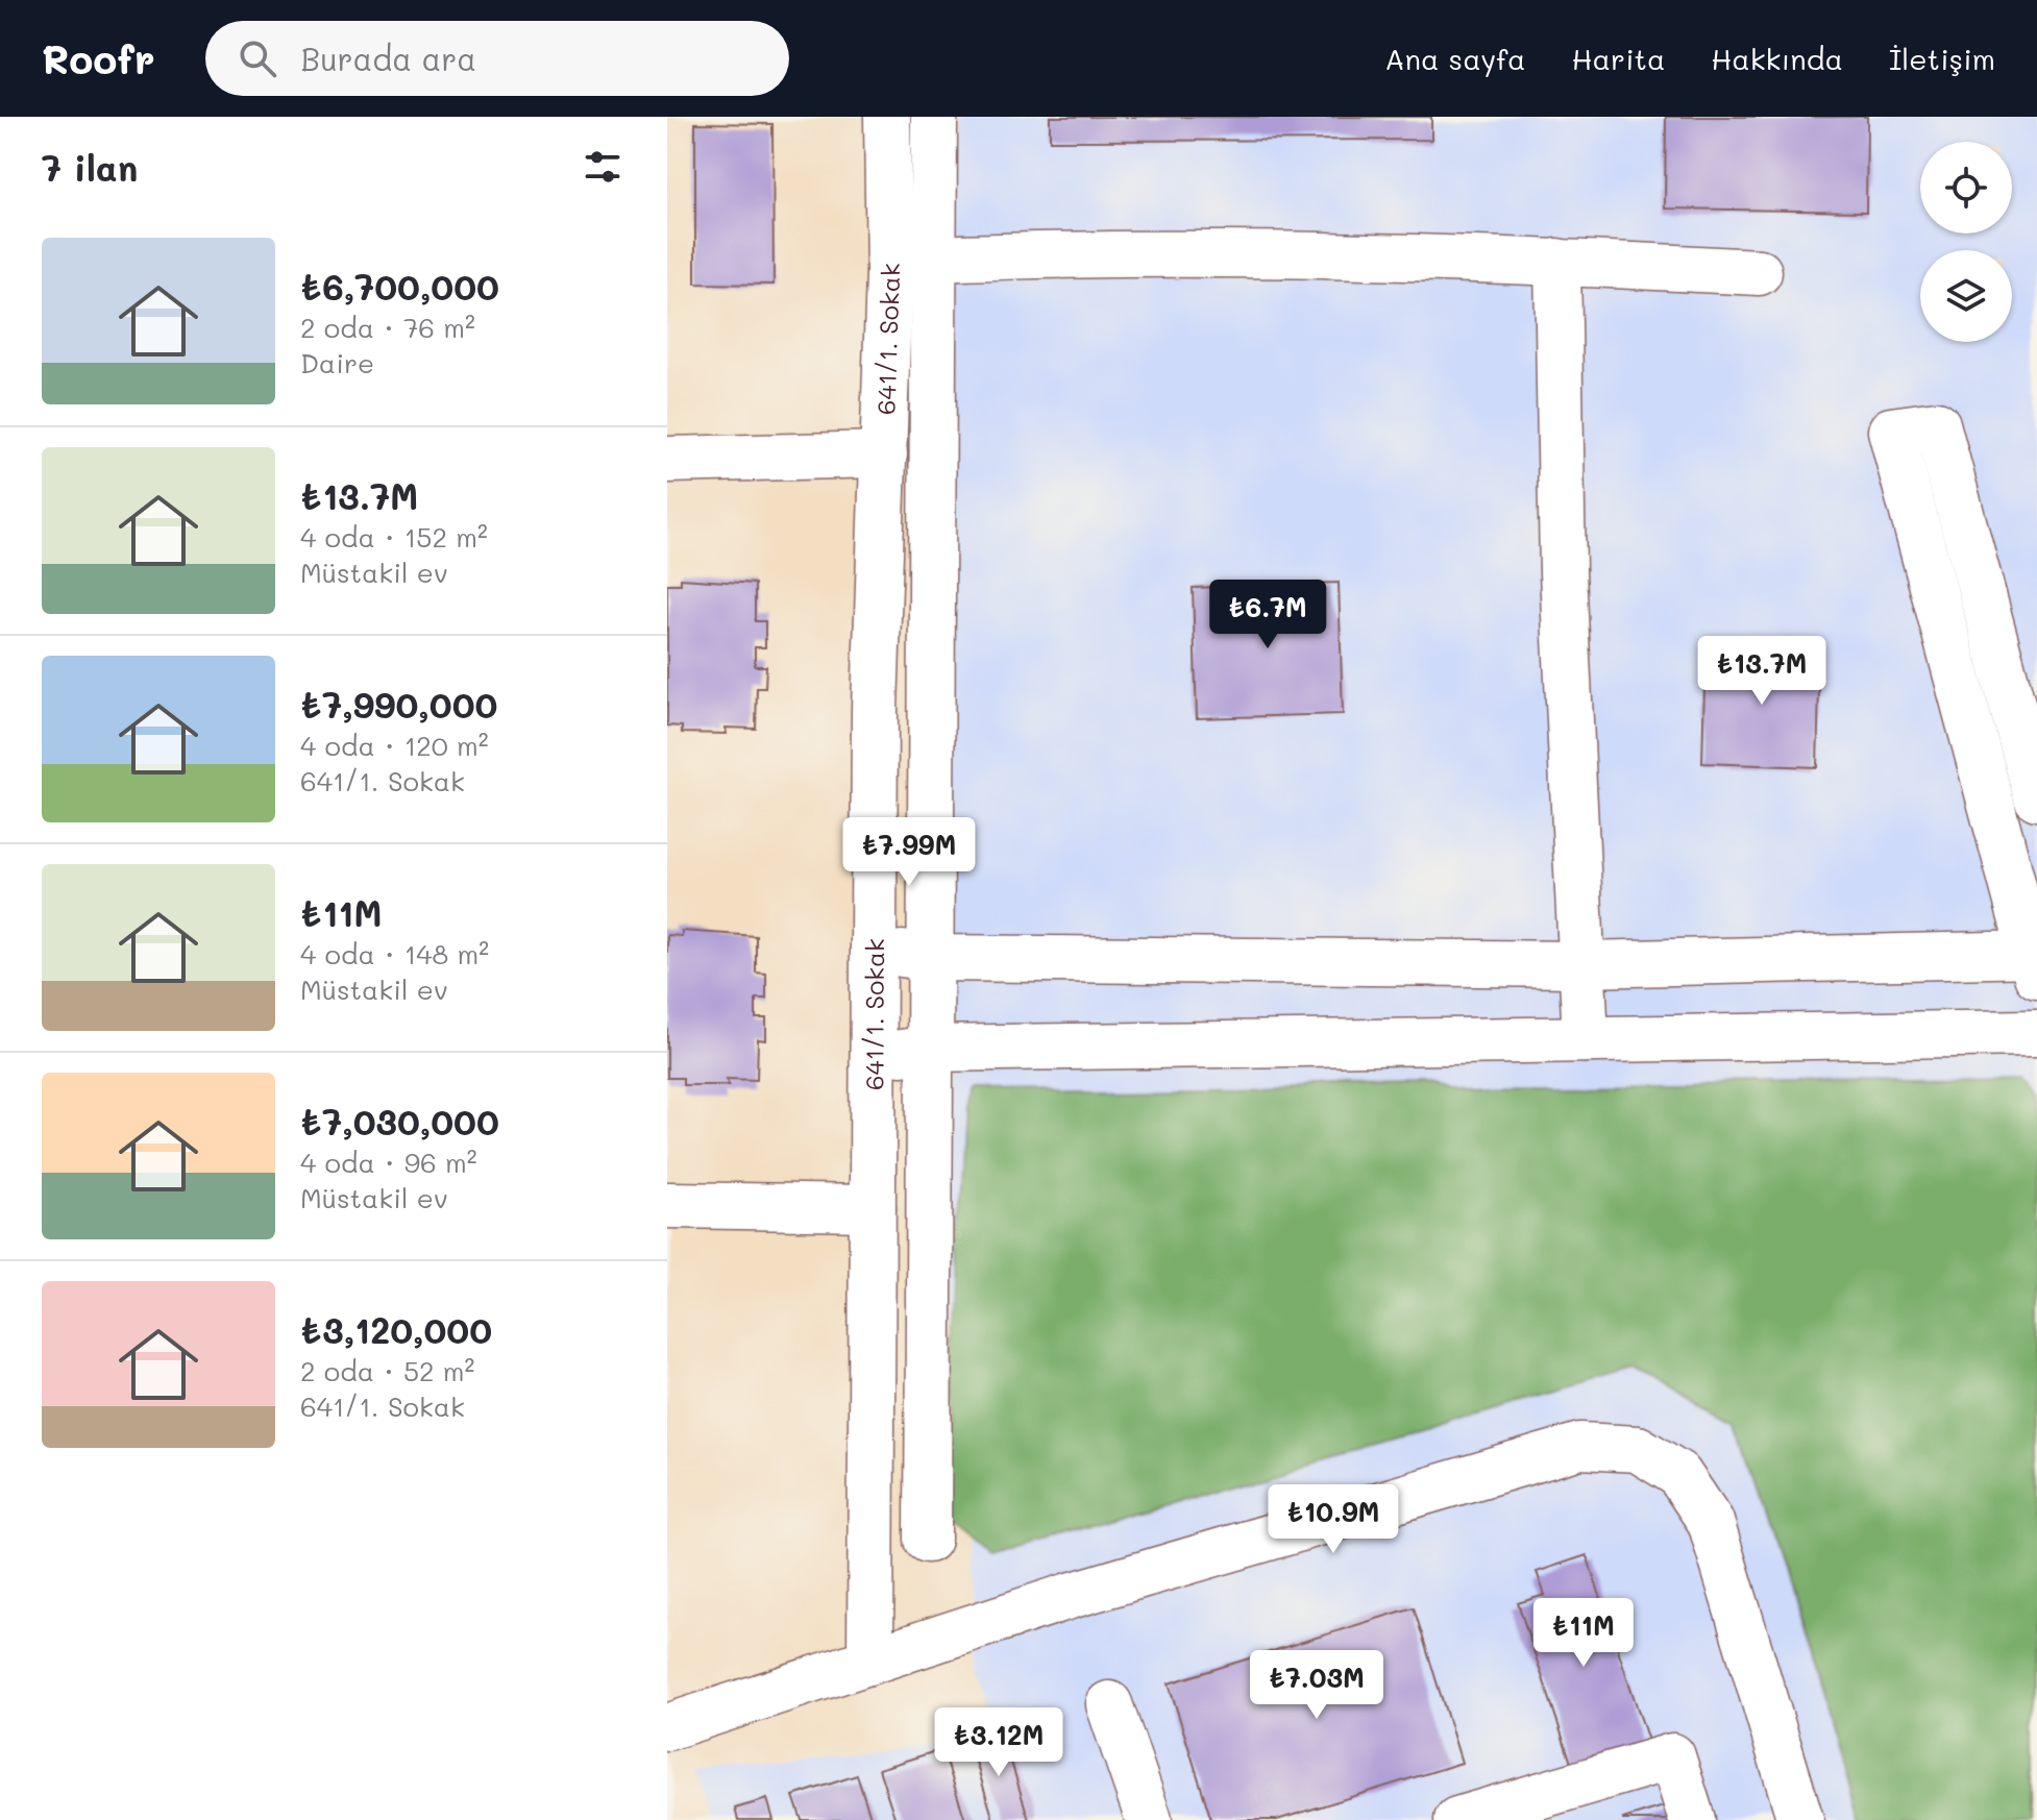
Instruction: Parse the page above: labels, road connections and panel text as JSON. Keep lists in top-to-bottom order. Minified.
{"streets":{"street":["641/1. Sokak"]},"page":{"header":"Roofr","search":"Burada ara","nav":["Ana sayfa","Harita","Hakkında","İletişim"],"heading":"7 ilan","list":[{"name":"₺6,700,000","note":"2 oda · 76 m² · Daire"},{"name":"₺13.7M","note":"4 oda · 152 m² · Müstakil ev"},{"name":"₺7,990,000","note":"4 oda · 120 m² · 641/1. Sokak"},{"name":"₺11M","note":"4 oda · 148 m² · Müstakil ev"},{"name":"₺7,030,000","note":"4 oda · 96 m² · Müstakil ev"},{"name":"₺3,120,000","note":"2 oda · 52 m² · 641/1. Sokak"}],"price":["₺6.7M","₺13.7M","₺7.99M","₺10.9M","₺11M","₺7.03M","₺3.12M"]}}
